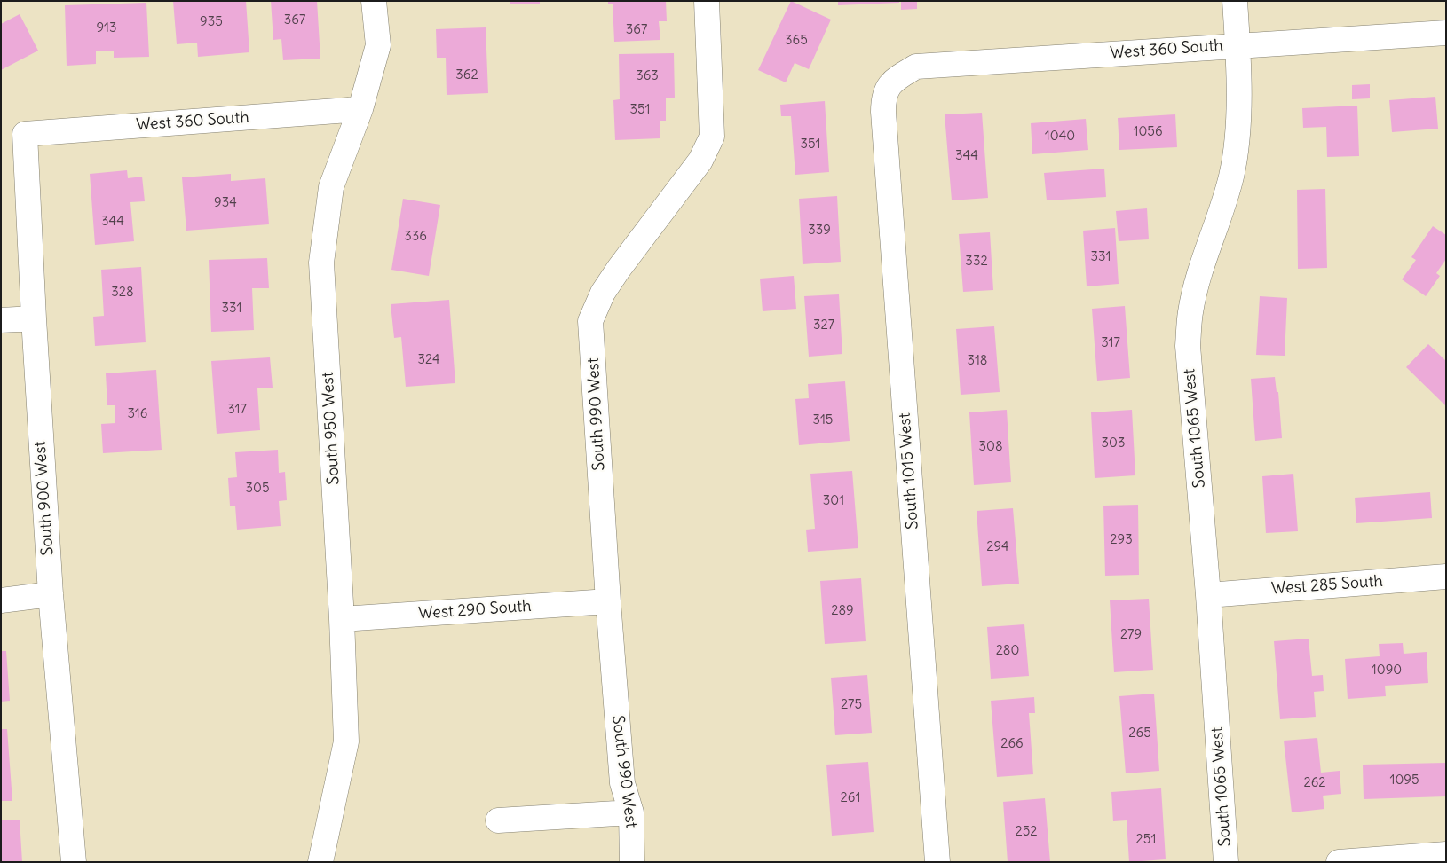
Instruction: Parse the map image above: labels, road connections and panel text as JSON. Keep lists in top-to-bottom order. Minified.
{"streets":{"street":["West 360 South","South 990 West","South 950 West","South 1065 West","South 1015 West","South 900 West","West 285 South","West 290 South"]},"crossings":[["West 360 South","South 950 West"],["West 360 South","South 1065 West"],["West 360 South","South 1015 West"],["West 360 South","South 900 West"],["South 990 West","West 290 South"],["South 950 West","West 290 South"],["South 1065 West","West 285 South"]],"house_numbers":["367","935","913","367","365","362","363","351","1056","1040","351","344","934","344","339","336","331","332","328","331","327","317","324","318","317","316","315","303","308","305","301","293","294","289","279","280","1090","275","265","266","1095","262","261","252","251"]}
